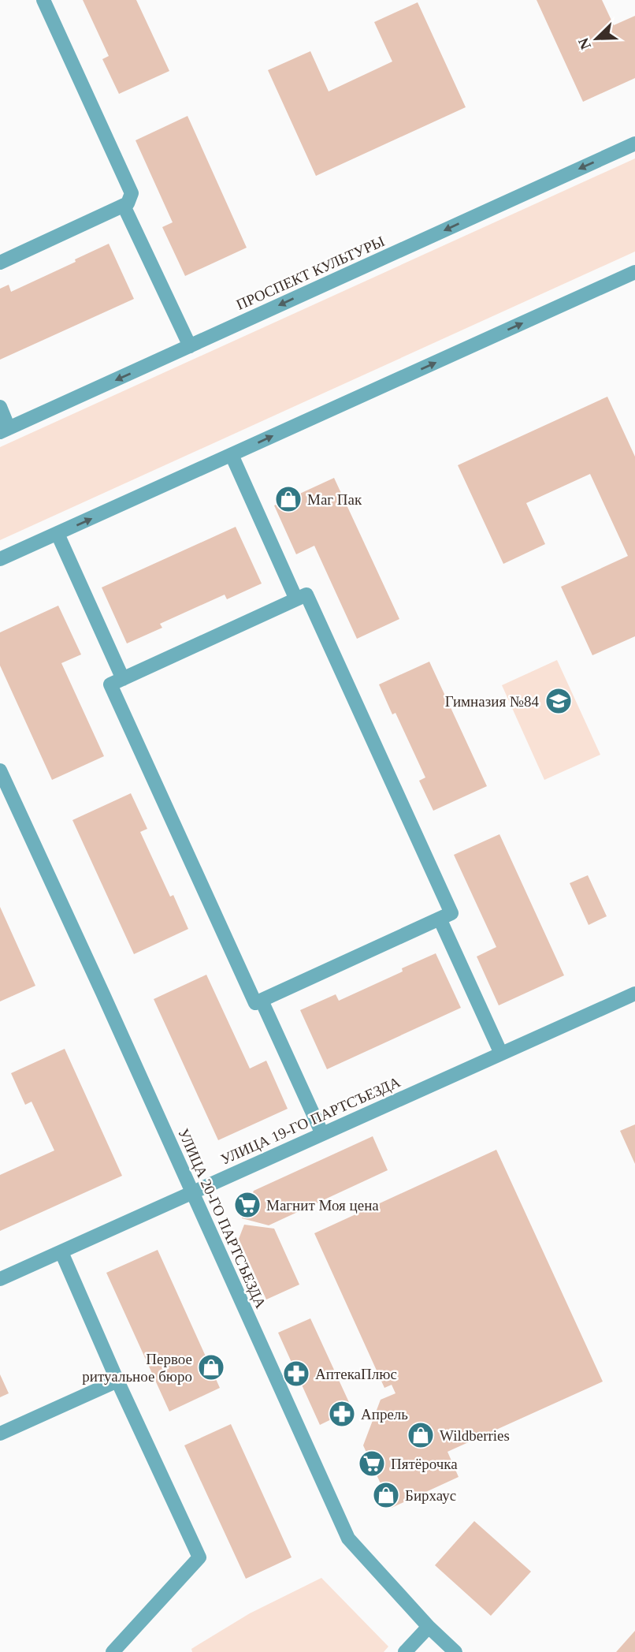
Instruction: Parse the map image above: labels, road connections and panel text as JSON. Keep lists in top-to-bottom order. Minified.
{"streets":{"street":["ПРОСПЕКТ КУЛЬТУРЫ","УЛИЦА 19-ГО ПАРТСЪЕЗДА","УЛИЦА 20-ГО ПАРТСЪЕЗДА"]},"crossings":[["УЛИЦА 19-ГО ПАРТСЪЕЗДА","УЛИЦА 20-ГО ПАРТСЪЕЗДА"]],"places":{"shop":["Маг Пак","Первое ритуальное бюро","Wildberries","Бирхаус"],"school or university":["Гимназия №84"],"supermarket":["Магнит Моя цена","Пятёрочка"],"pharmacy":["АптекаПлюс","Апрель"]},"north":"bottom left"}
